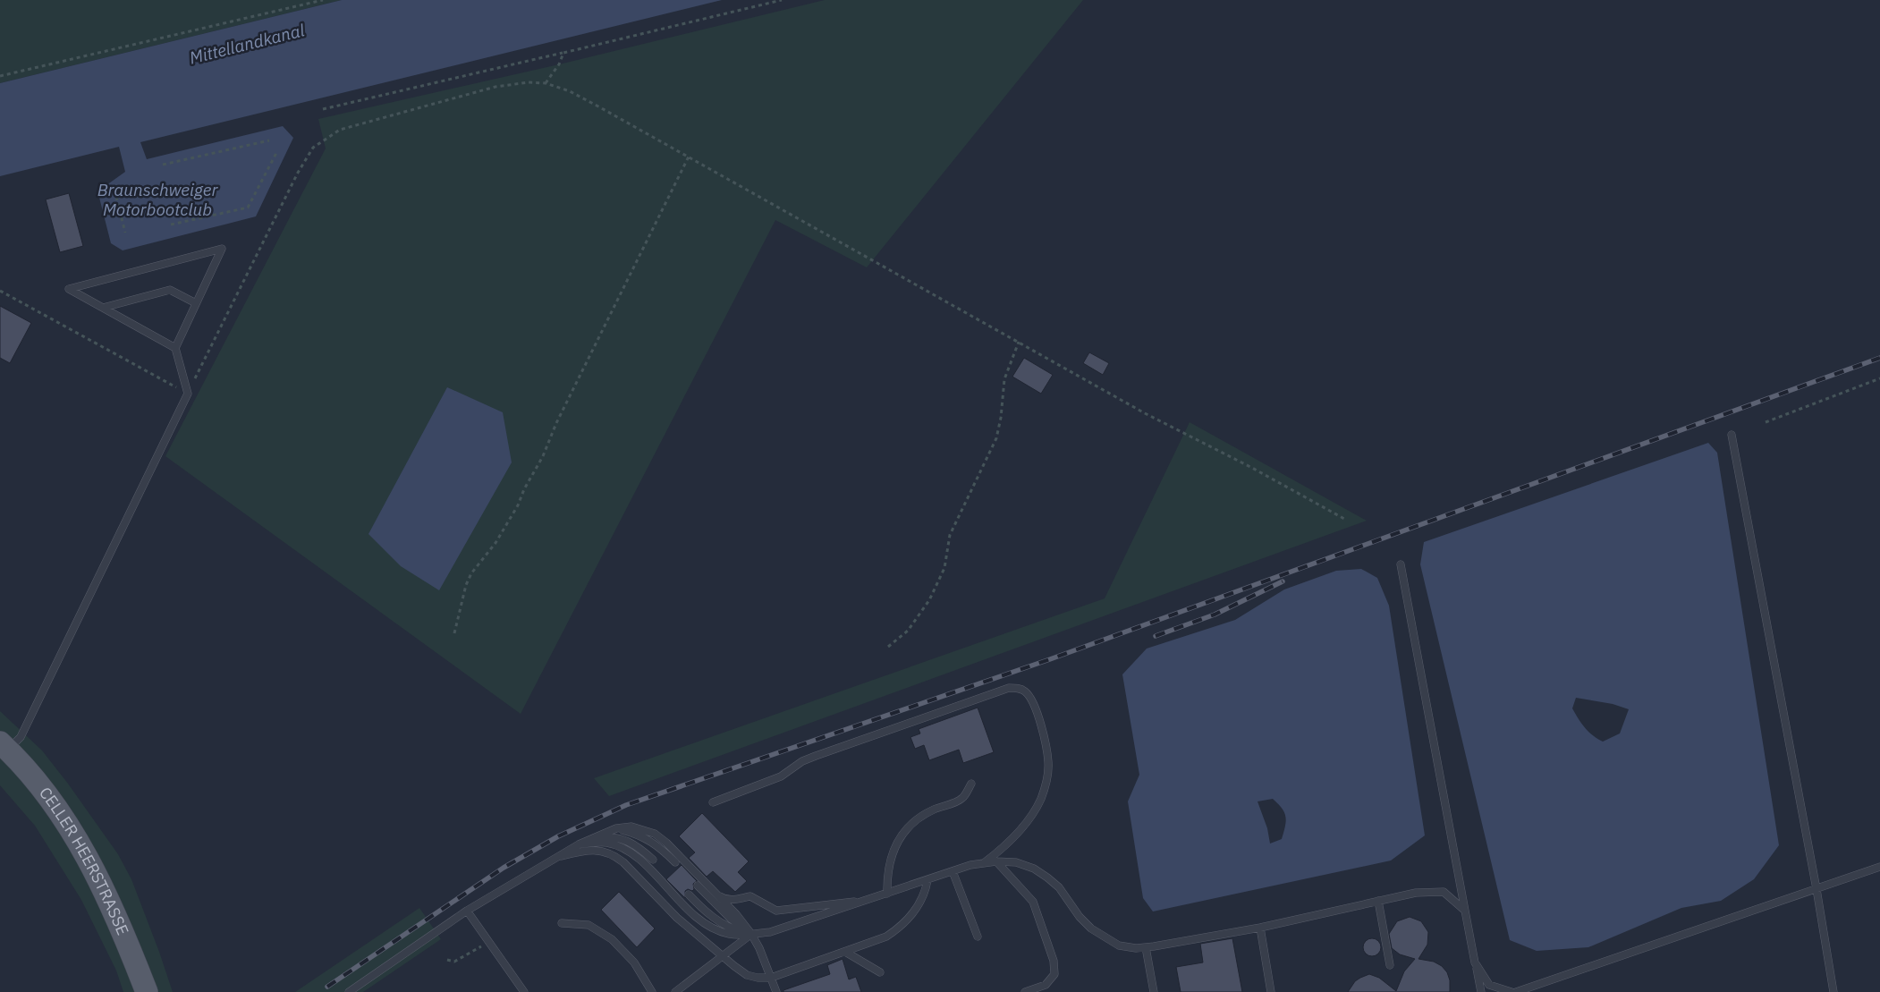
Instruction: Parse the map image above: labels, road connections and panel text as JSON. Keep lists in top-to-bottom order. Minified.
{"streets":{"main road":["CELLER HEERSTRASSE"]},"water":["Mittellandkanal","Braunschweiger Motorbootclub"]}
